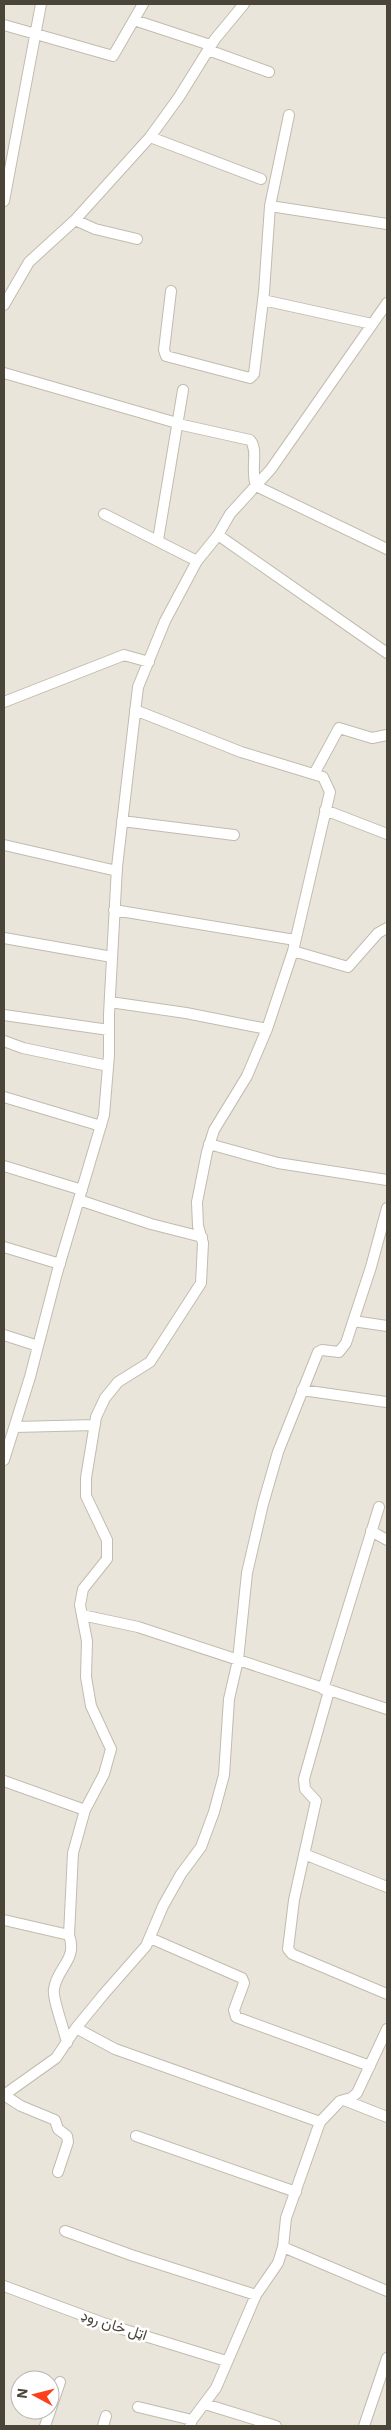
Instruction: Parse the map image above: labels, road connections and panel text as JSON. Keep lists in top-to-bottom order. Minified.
{"streets":{"street":["اټل خان روډ"]},"north":"left"}
